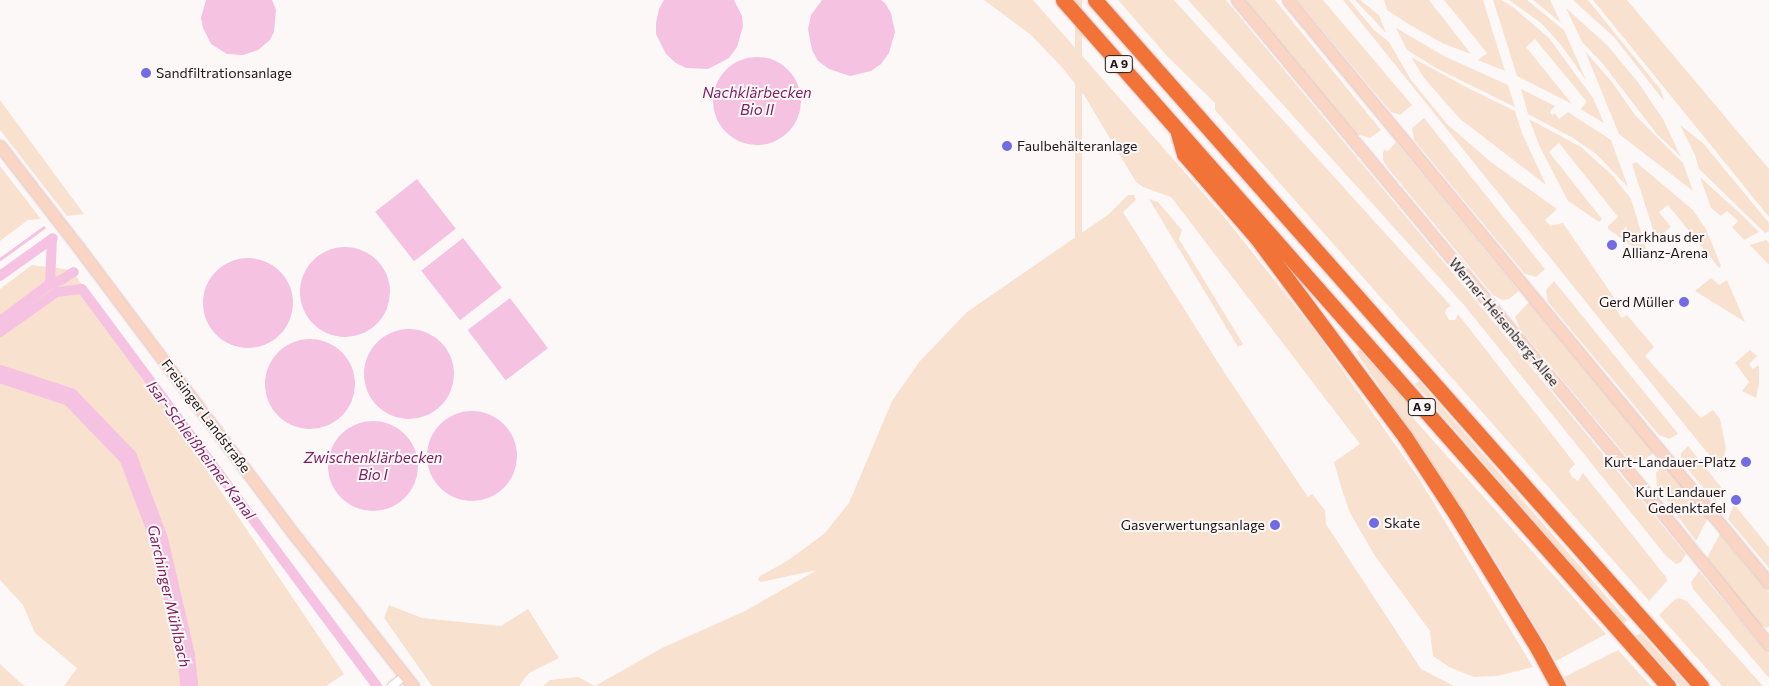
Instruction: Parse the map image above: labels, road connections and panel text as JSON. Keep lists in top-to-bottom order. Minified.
{"streets":{"highway":["A 9"],"street":["Werner-Heisenberg-Allee","Freisinger Landstraße"]},"water":["Nachklärbecken Bio II","Isar-Schleißheimer Kanal","Zwischenklärbecken Bio I","Garchinger Mühlbach"],"places":["Sandfiltrationsanlage","Faulbehälteranlage","Parkhaus der Allianz-Arena","Gerd Müller","Kurt-Landauer-Platz","Kurt Landauer Gedenktafel","Skate","Gasverwertungsanlage"]}
